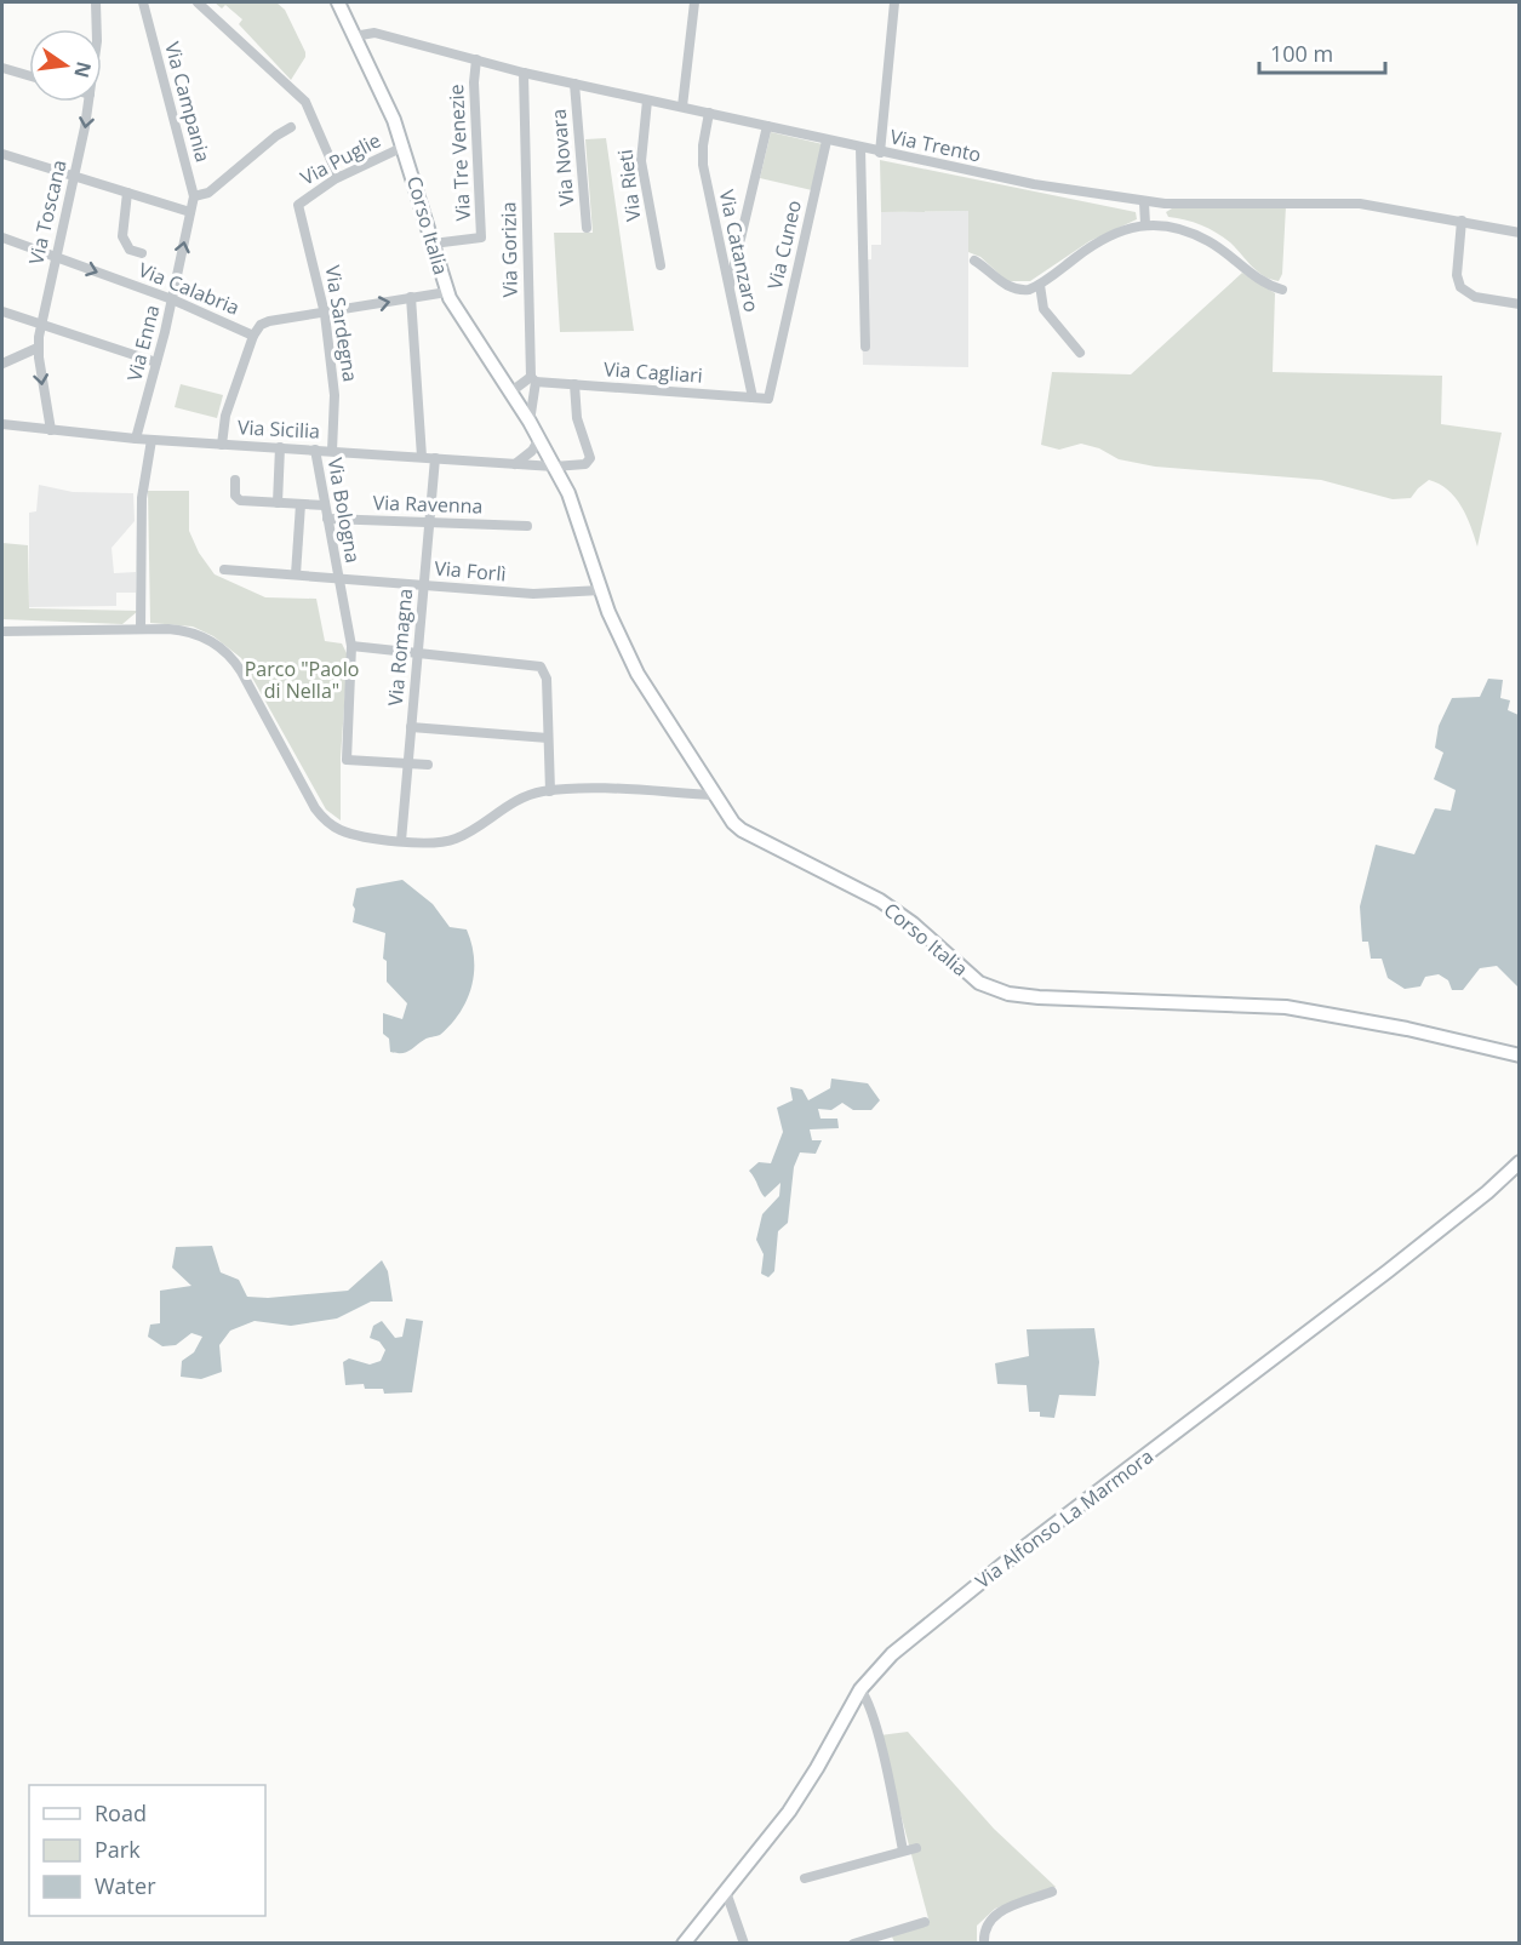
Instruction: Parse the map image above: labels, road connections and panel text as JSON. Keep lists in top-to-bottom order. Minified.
{"streets":{"street":["Via Campania","Via Trento","Via Tre Venezie","Via Novara","Via Puglie","Via Rieti","Via Toscana","Corso Italia","Via Cuneo","Via Gorizia","Via Catanzaro","Via Calabria","Via Sardegna","Via Enna","Via Cagliari","Via Sicilia","Via Ravenna","Via Bologna","Via Forlì","Via Romagna","Via Alfonso La Marmora"]},"crossings":[["Via Campania","Via Enna"],["Via Trento","Via Tre Venezie"],["Via Trento","Via Novara"],["Via Trento","Via Rieti"],["Via Trento","Corso Italia"],["Via Trento","Via Cuneo"],["Via Trento","Via Gorizia"],["Via Trento","Via Catanzaro"],["Via Tre Venezie","Corso Italia"],["Via Puglie","Corso Italia"],["Via Puglie","Via Sardegna"],["Via Toscana","Via Calabria"],["Via Toscana","Via Sicilia"],["Corso Italia","Via Gorizia"],["Corso Italia","Via Calabria"],["Corso Italia","Via Sicilia"],["Corso Italia","Via Forlì"],["Via Cuneo","Via Cagliari"],["Via Gorizia","Via Cagliari"],["Via Catanzaro","Via Cagliari"],["Via Calabria","Via Sardegna"],["Via Calabria","Via Enna"],["Via Sardegna","Via Sicilia"],["Via Enna","Via Sicilia"],["Via Cagliari","Via Sicilia"],["Via Sicilia","Via Bologna"],["Via Sicilia","Via Romagna"],["Via Ravenna","Via Bologna"],["Via Ravenna","Via Romagna"],["Via Bologna","Via Forlì"],["Via Bologna","Via Romagna"],["Via Forlì","Via Romagna"]],"one_way":["Via Toscana","Via Enna"],"parks":["Parco \"Paolo di Nella\""],"legend":["Road","Park","Water"],"scale_bar":"100 m","north":"right"}
